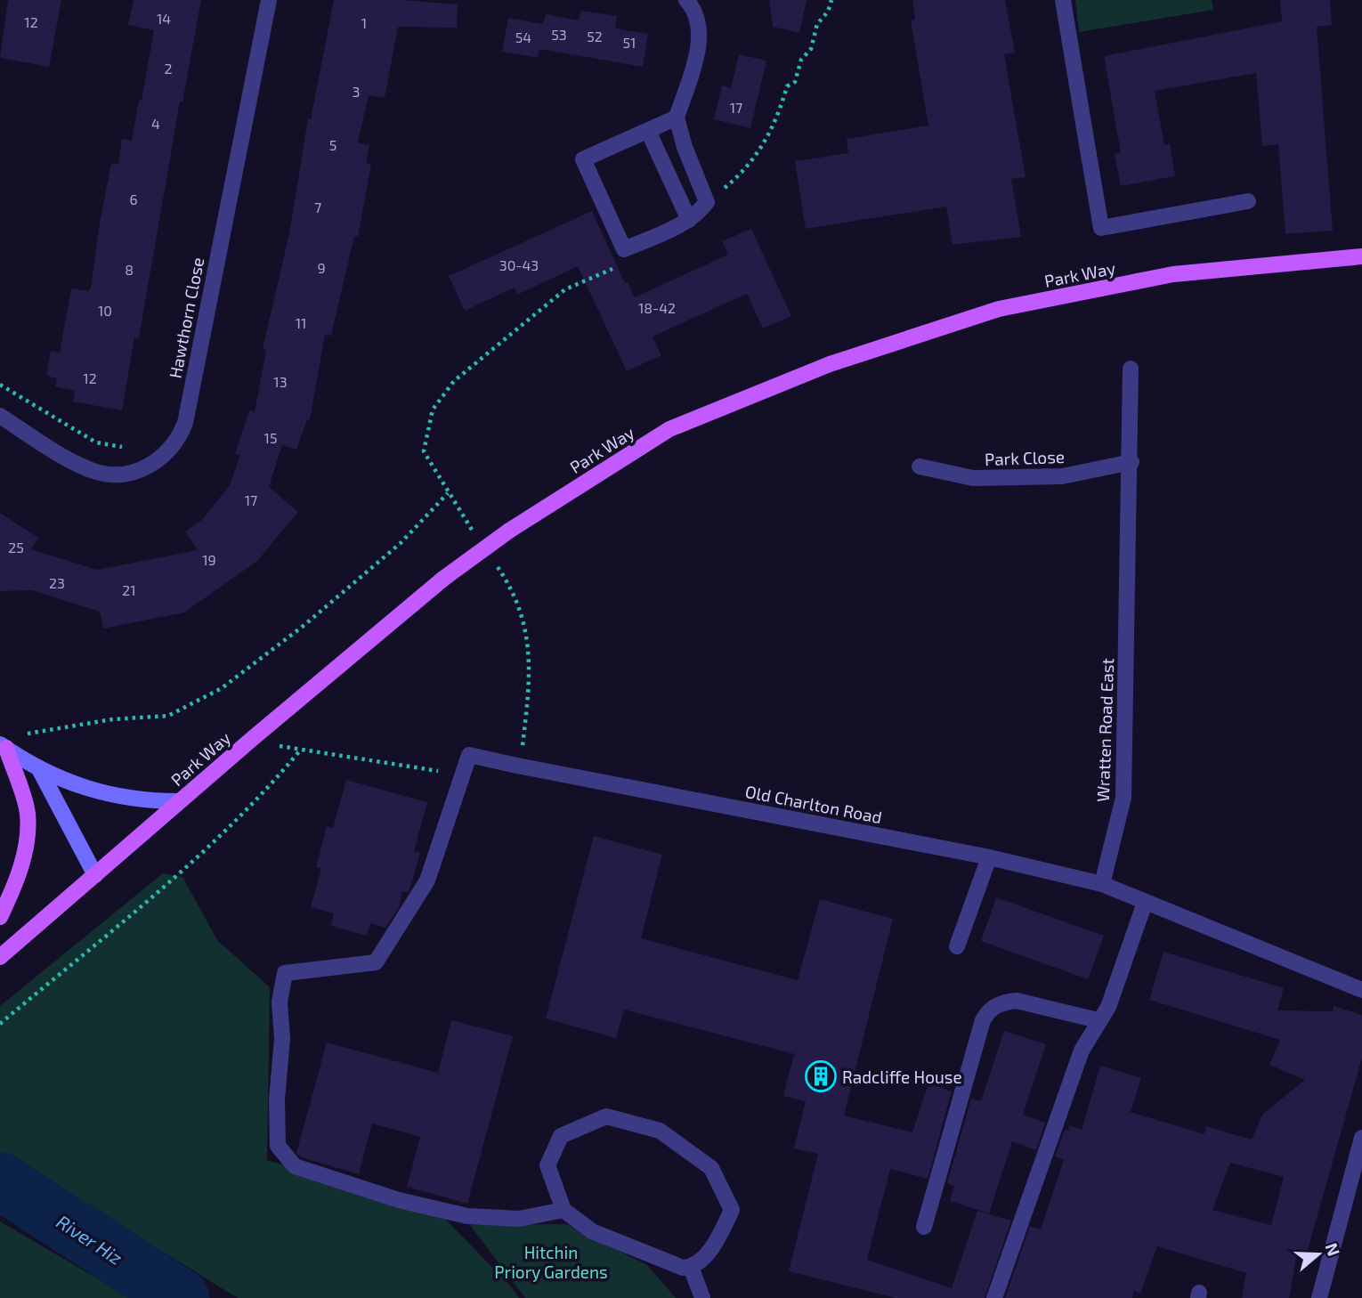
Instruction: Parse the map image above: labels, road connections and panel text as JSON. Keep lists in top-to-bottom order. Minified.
{"streets":{"main road":["Park Way"],"street":["Hawthorn Close","Park Close","Wratten Road East","Old Charlton Road"]},"crossings":[["Park Close","Wratten Road East"],["Wratten Road East","Old Charlton Road"]],"water":["River Hiz"],"parks":["Hitchin Priory Gardens"],"places":{"building":["Radcliffe House"]},"house_numbers":["14","12","1","53","52","54","51","2","3","17","4","5","6","7","30-43","9","8","18-42","10","11","12","13","15","17","25","19","23","21"],"north":"right"}
